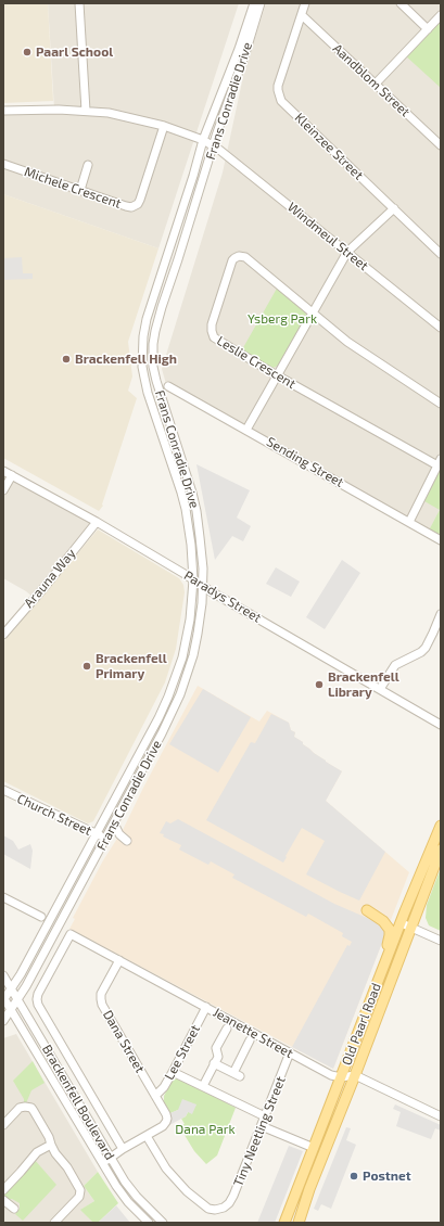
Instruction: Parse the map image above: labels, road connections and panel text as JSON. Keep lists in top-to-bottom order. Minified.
{"streets":{"main road":["Old Paarl Road"],"street":["Aandblom Street","Frans Conradie Drive","Kleinzee Street","Michele Crescent","Windmeul Street","Leslie Crescent","Sending Street","Arauna Way","Paradys Street","Church Street","Jeanette Street","Dana Street","Lee Street","Brackenfell Boulevard","Tiny Neetling Street"]},"crossings":[["Aandblom Street","Kleinzee Street"],["Frans Conradie Drive","Windmeul Street"],["Frans Conradie Drive","Paradys Street"],["Frans Conradie Drive","Church Street"],["Frans Conradie Drive","Brackenfell Boulevard"],["Michele Crescent","Windmeul Street"],["Arauna Way","Paradys Street"],["Old Paarl Road","Jeanette Street"],["Jeanette Street","Dana Street"],["Jeanette Street","Lee Street"],["Jeanette Street","Tiny Neetling Street"],["Dana Street","Lee Street"],["Dana Street","Tiny Neetling Street"]],"parks":["Ysberg Park","Dana Park"],"places":["Paarl School","Brackenfell High","Brackenfell Primary","Brackenfell Library","Postnet"]}
